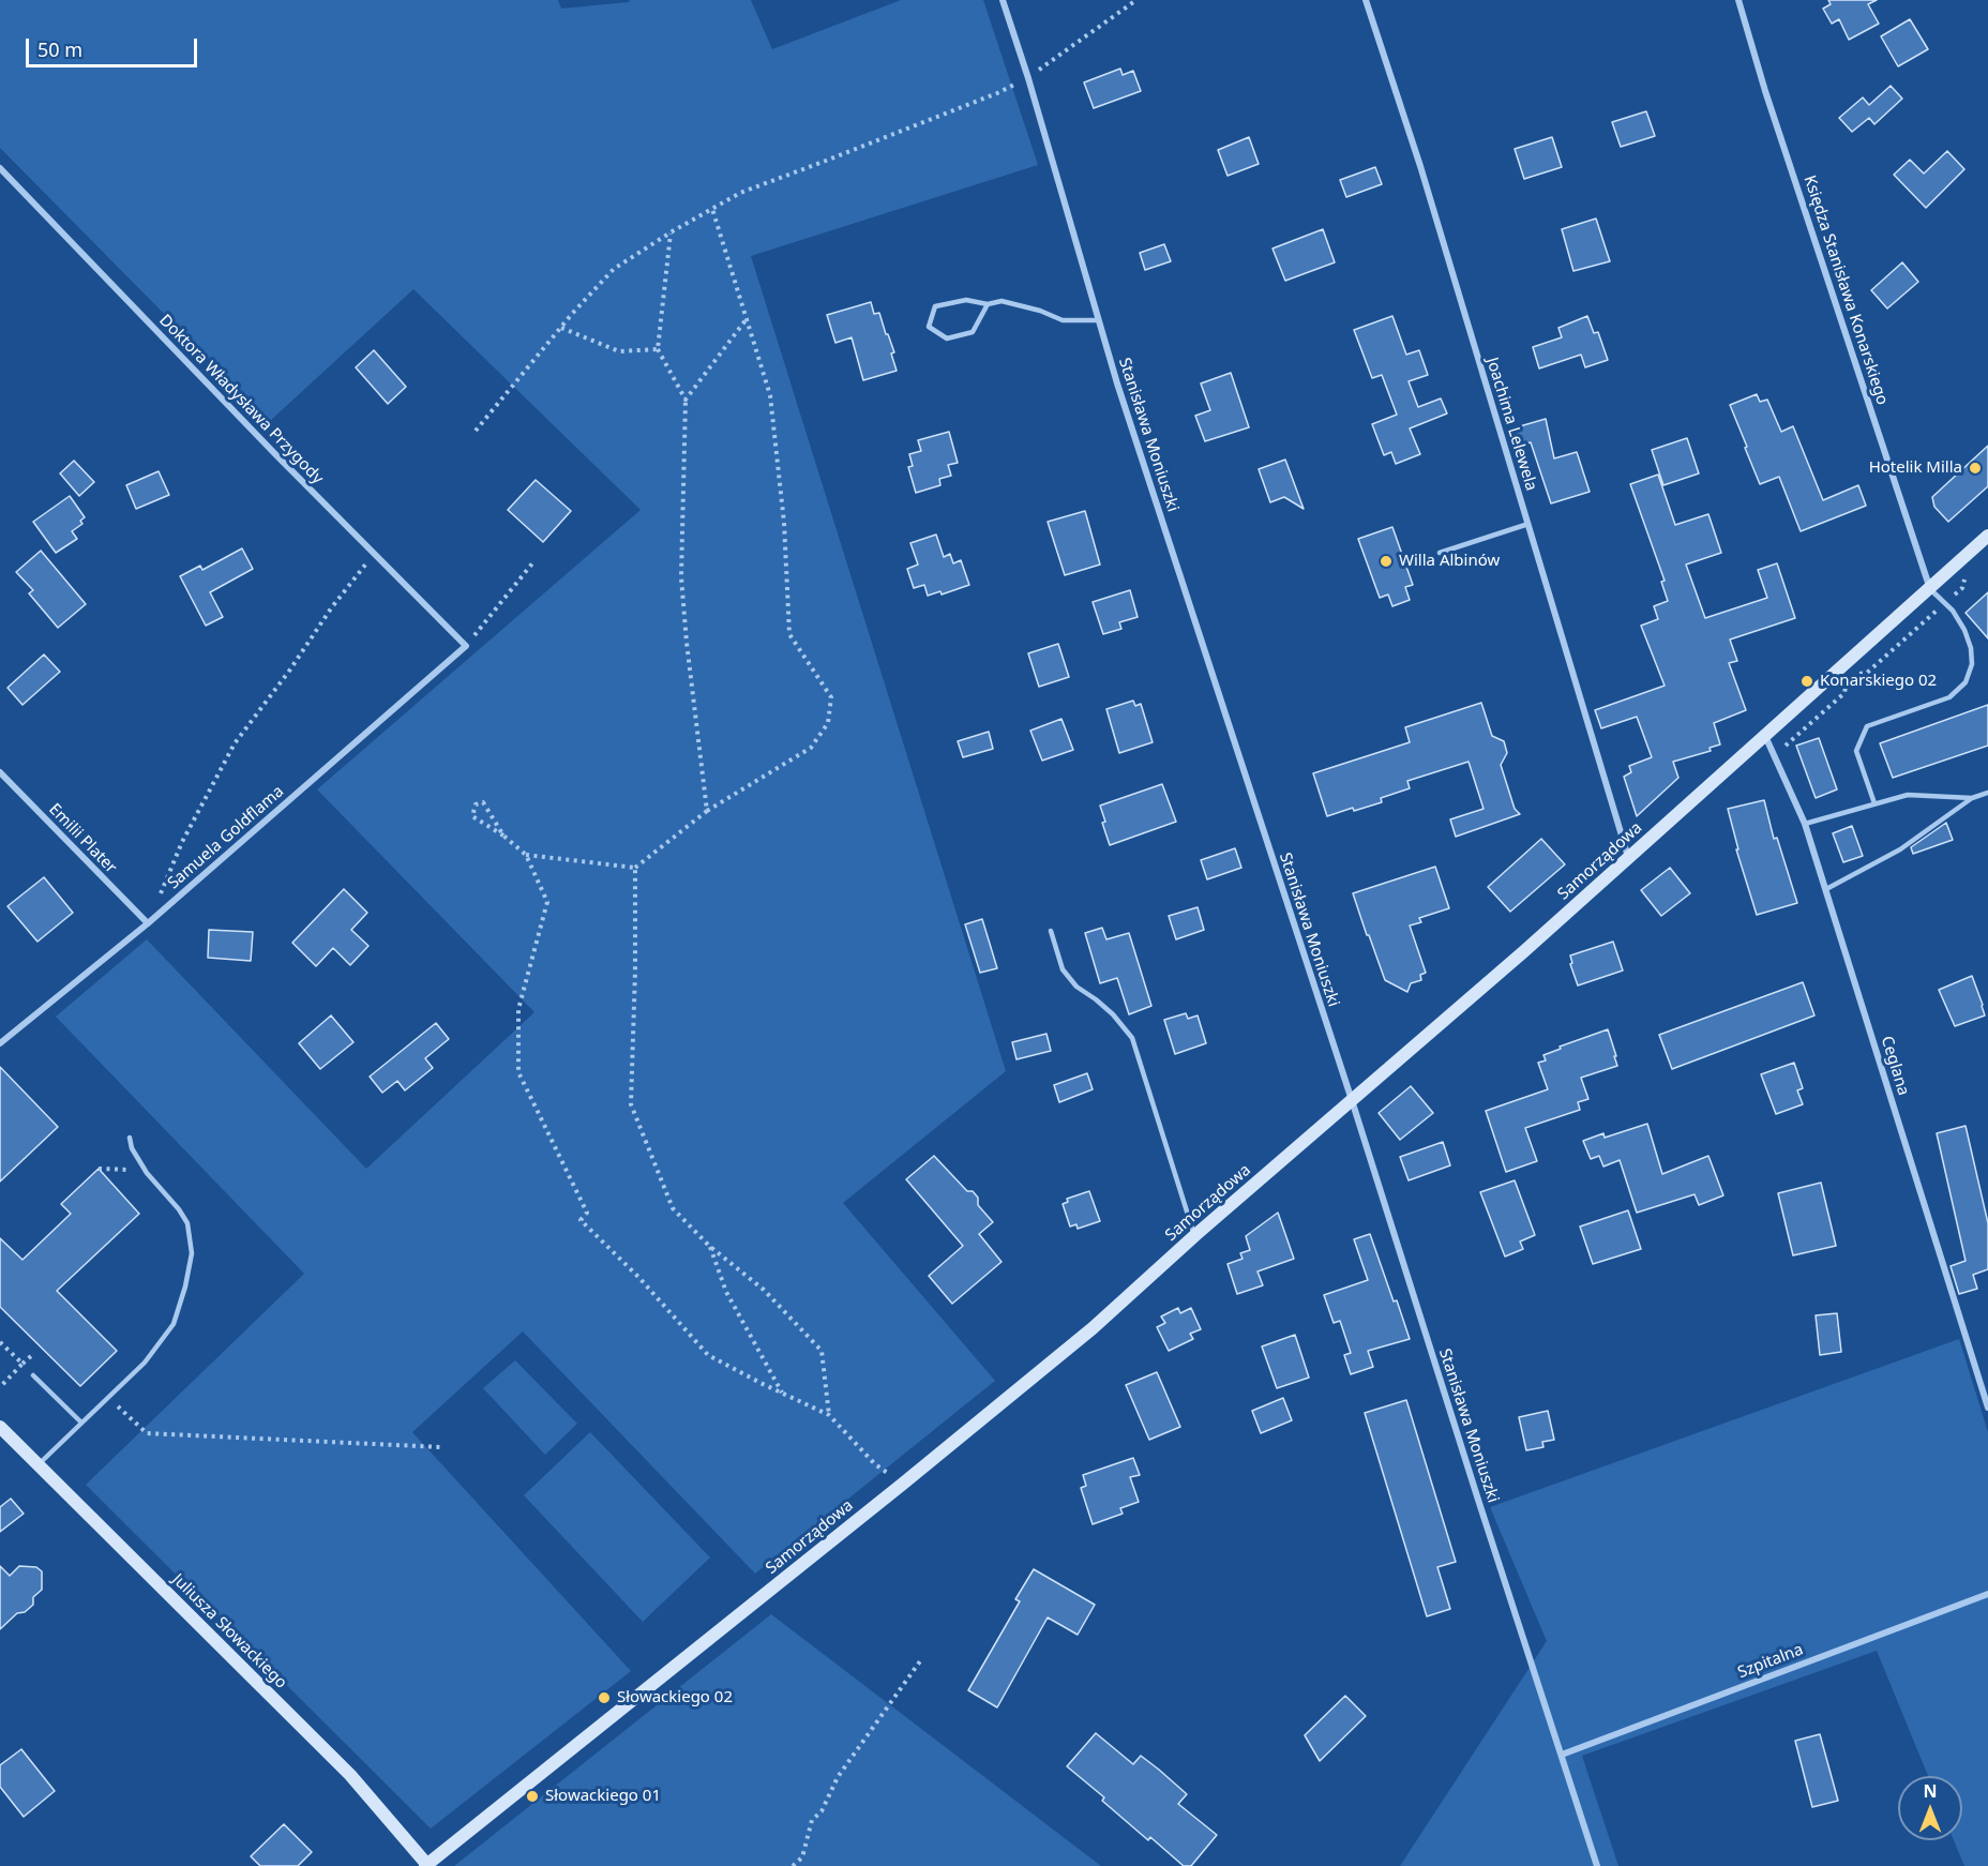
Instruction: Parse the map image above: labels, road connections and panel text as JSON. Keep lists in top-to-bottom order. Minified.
{"streets":{"street":["Księdza Stanisława Konarskiego","Doktora Władysława Przygody","Joachima Lelewela","Stanisława Moniuszki","Samuela Goldflama","Emilii Plater","Samorządowa","Ceglana","Juliusza Słowackiego","Szpitalna"]},"crossings":[["Księdza Stanisława Konarskiego","Samorządowa"],["Doktora Władysława Przygody","Samuela Goldflama"],["Joachima Lelewela","Samorządowa"],["Stanisława Moniuszki","Samorządowa"],["Stanisława Moniuszki","Szpitalna"],["Samuela Goldflama","Emilii Plater"],["Samorządowa","Ceglana"],["Samorządowa","Juliusza Słowackiego"]],"places":["Hotelik Milla","Willa Albinów","Konarskiego 02","Słowackiego 02","Słowackiego 01"],"scale_bar":"50 m","north":"top"}
